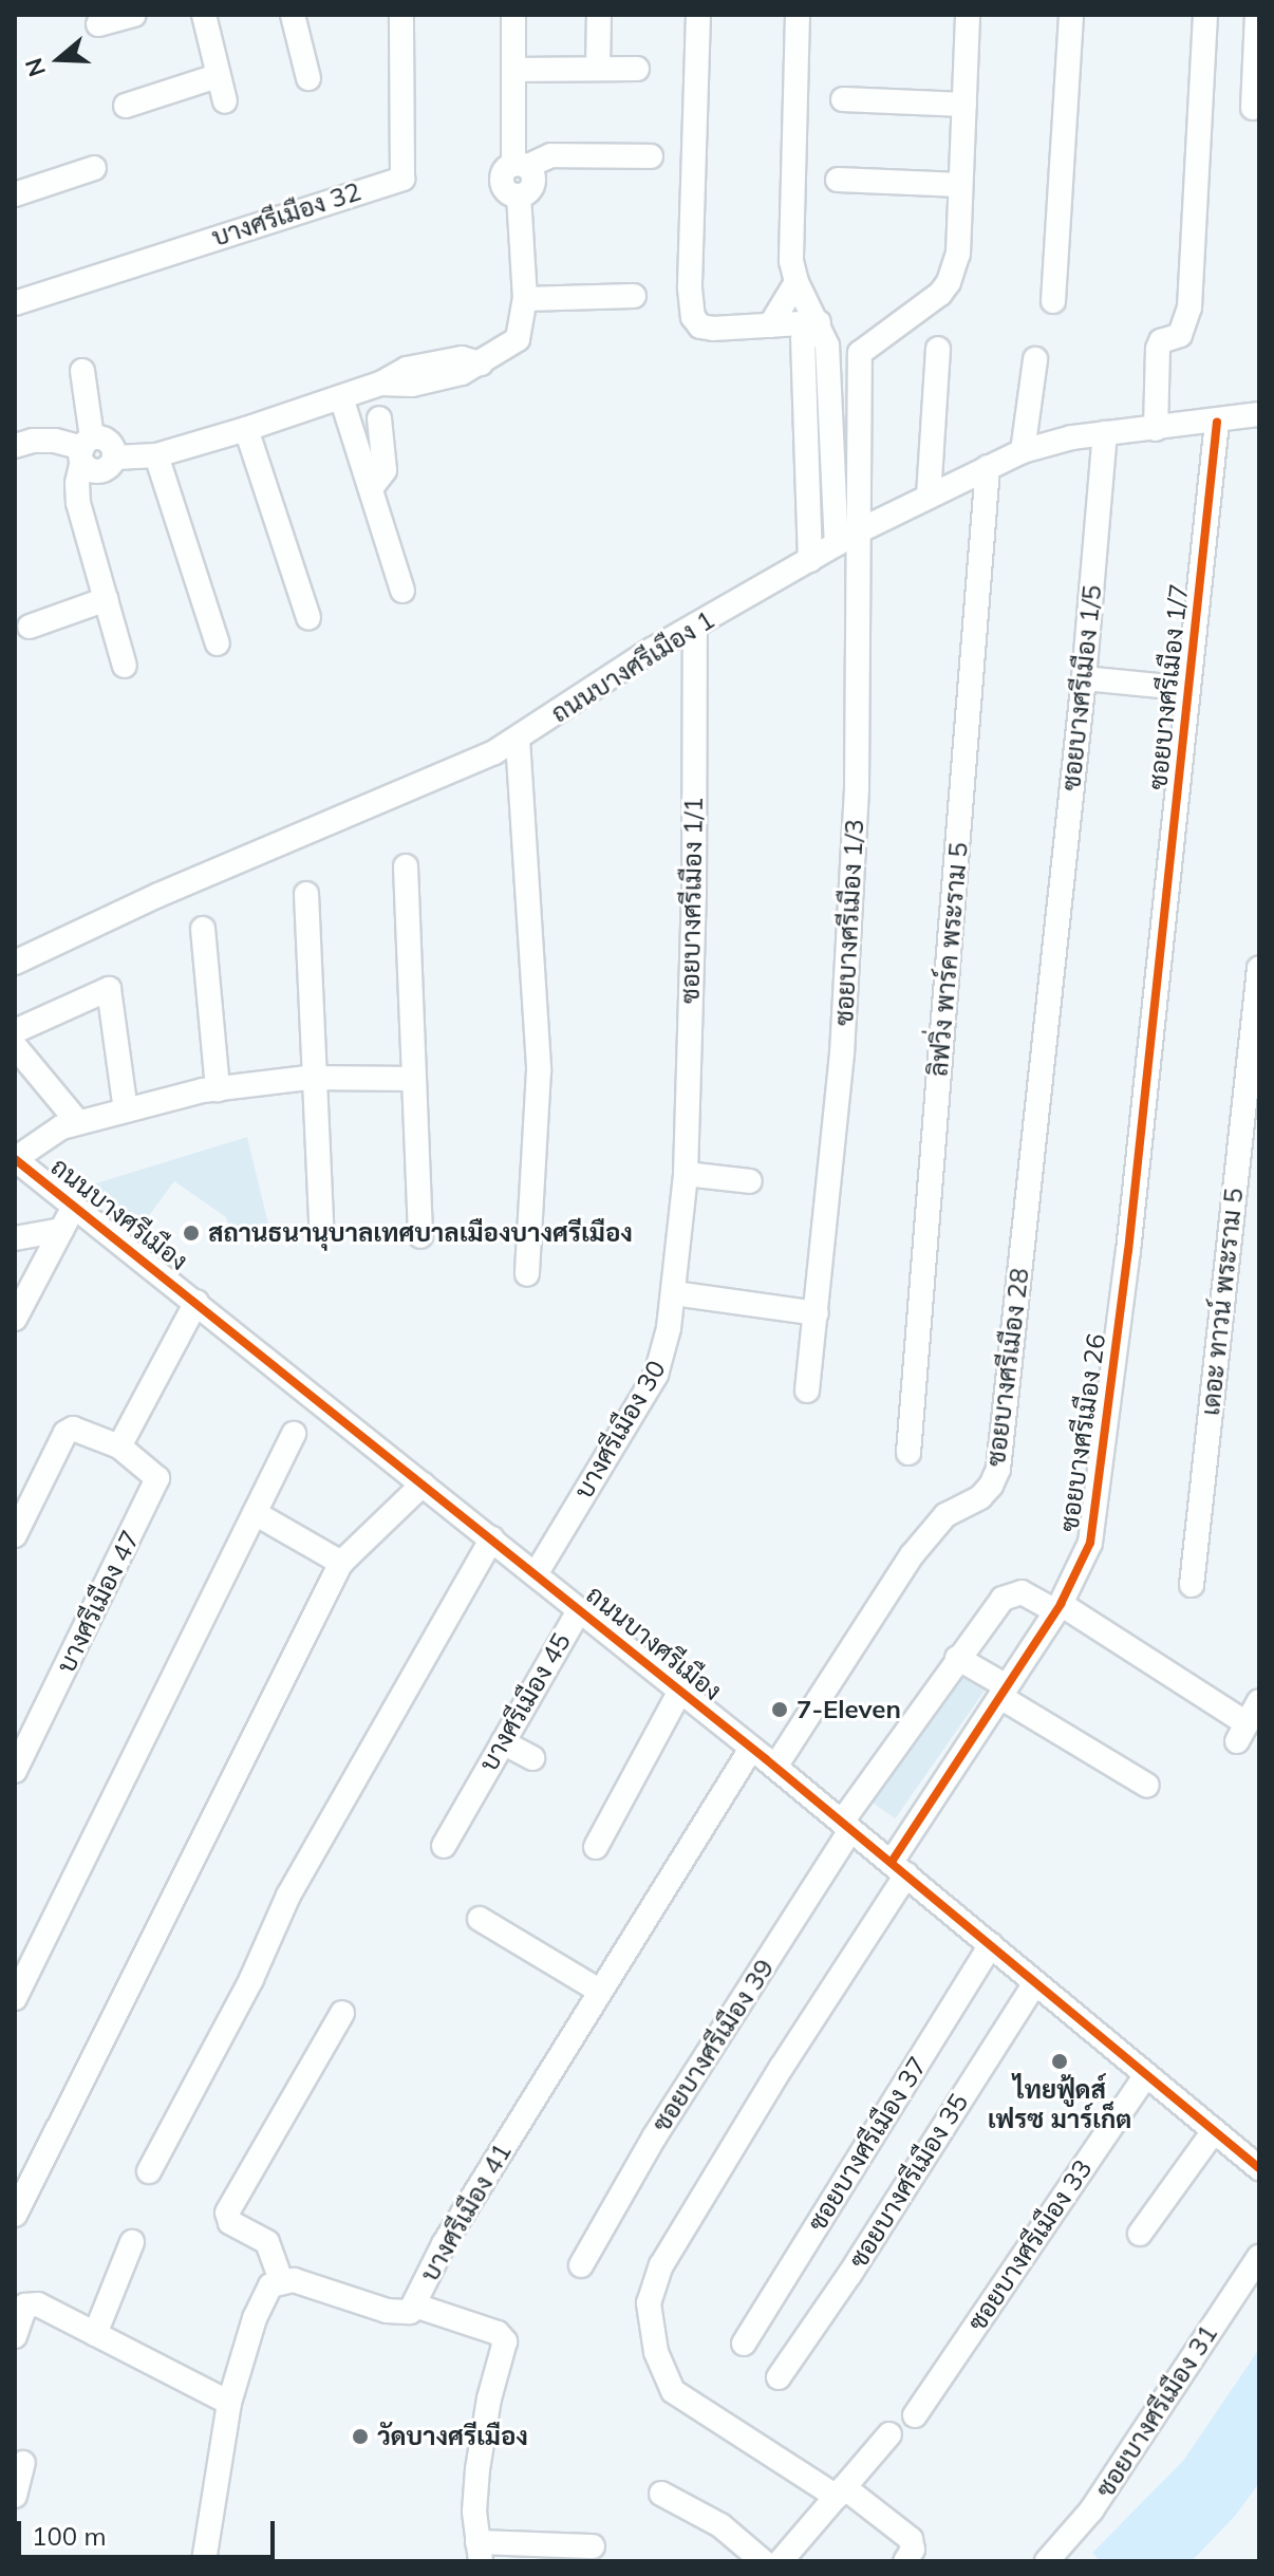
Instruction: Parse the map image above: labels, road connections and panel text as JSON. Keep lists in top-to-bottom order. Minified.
{"streets":{"street":["บางศรีเมือง 32","ถนนบางศรีเมือง 1","ซอยบางศรีเมือง 1/7","ซอยบางศรีเมือง 1/5","ซอยบางศรีเมือง 1/1","ซอยบางศรีเมือง 1/3","ลิฟวิ่ง พาร์ค พระราม 5","ถนนบางศรีเมือง","เดอะ ทาวน์ พระราม 5","ซอยบางศรีเมือง 28","บางศรีเมือง 30","ซอยบางศรีเมือง 26","บางศรีเมือง 47","บางศรีเมือง 45","ซอยบางศรีเมือง 39","ซอยบางศรีเมือง 37","ซอยบางศรีเมือง 35","บางศรีเมือง 41","ซอยบางศรีเมือง 33","ซอยบางศรีเมือง 31"]},"crossings":[["ถนนบางศรีเมือง 1","ซอยบางศรีเมือง 1/7"],["ถนนบางศรีเมือง 1","ซอยบางศรีเมือง 1/5"],["ถนนบางศรีเมือง 1","ซอยบางศรีเมือง 1/1"],["ถนนบางศรีเมือง 1","ซอยบางศรีเมือง 1/3"],["ถนนบางศรีเมือง 1","ลิฟวิ่ง พาร์ค พระราม 5"],["ซอยบางศรีเมือง 1/7","ซอยบางศรีเมือง 26"],["ซอยบางศรีเมือง 1/5","ซอยบางศรีเมือง 28"],["ซอยบางศรีเมือง 1/1","บางศรีเมือง 30"],["ถนนบางศรีเมือง","ซอยบางศรีเมือง 28"],["ถนนบางศรีเมือง","บางศรีเมือง 30"],["ถนนบางศรีเมือง","ซอยบางศรีเมือง 26"],["ถนนบางศรีเมือง","บางศรีเมือง 45"],["ถนนบางศรีเมือง","ซอยบางศรีเมือง 39"],["ถนนบางศรีเมือง","ซอยบางศรีเมือง 37"],["ถนนบางศรีเมือง","ซอยบางศรีเมือง 35"],["ถนนบางศรีเมือง","บางศรีเมือง 41"],["ถนนบางศรีเมือง","ซอยบางศรีเมือง 33"],["ซอยบางศรีเมือง 26","ซอยบางศรีเมือง 39"]],"places":["สถานธนานุบาลเทศบาลเมืองบางศรีเมือง","7-Eleven","ไทยฟู้ดส์ เฟรซ มาร์เก็ต","วัดบางศรีเมือง"],"scale_bar":"100 m","north":"left"}
